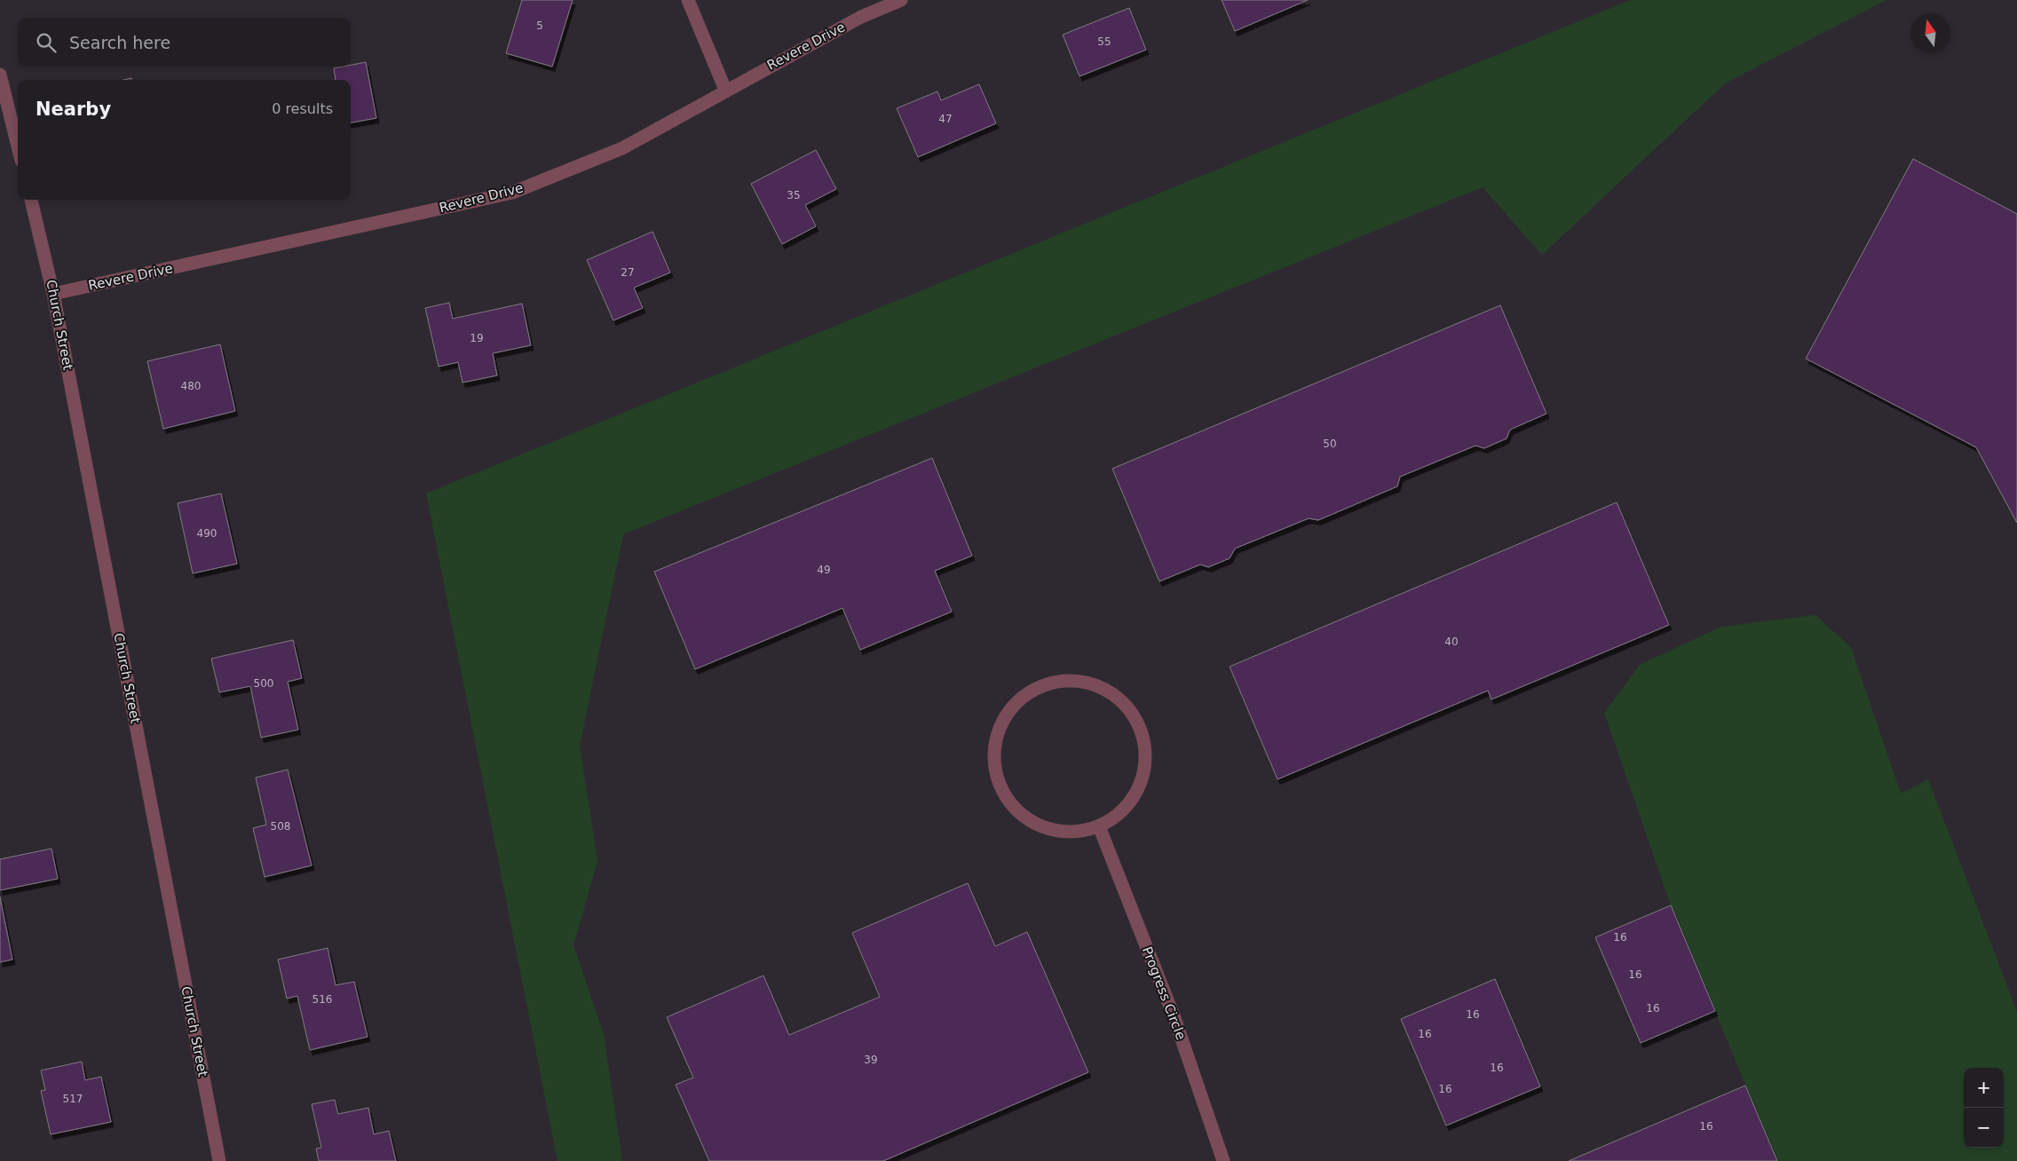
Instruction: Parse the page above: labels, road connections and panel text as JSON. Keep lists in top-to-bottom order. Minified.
{"streets":{"street":["Revere Drive","Church Street","Progress Circle"]},"crossings":[["Revere Drive","Church Street"]],"house_numbers":["5","55","47","35","27","19","480","50","490","49","40","500","508","16","16","516","16","16","16","39","16","16","517","16"],"north":"top","page":{"search":"Search here","heading":["Nearby","0 results"],"map_buttons":["+","−"]}}
